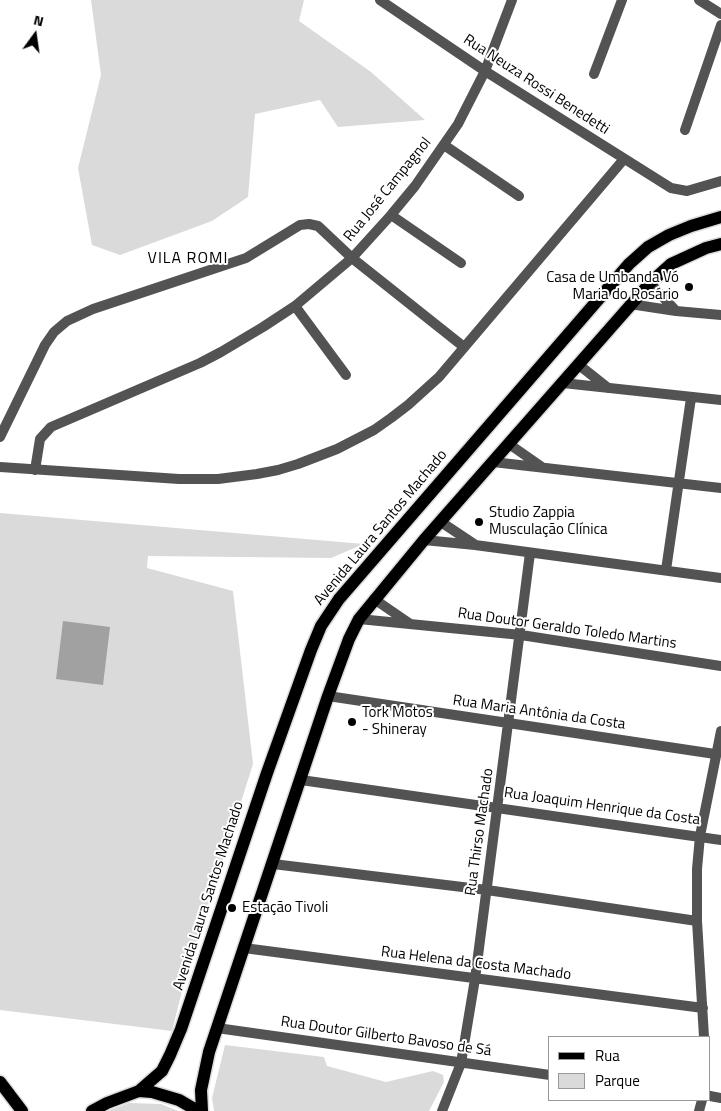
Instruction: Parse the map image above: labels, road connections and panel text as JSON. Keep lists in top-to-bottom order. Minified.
{"streets":{"main road":["Avenida Laura Santos Machado"],"street":["Rua Neuza Rossi Benedetti","Rua José Campagnol","Rua Doutor Geraldo Toledo Martins","Rua Maria Antônia da Costa","Rua Joaquim Henrique da Costa","Rua Thirso Machado","Rua Helena da Costa Machado","Rua Doutor Gilberto Bavoso de Sá"]},"crossings":[["Rua Neuza Rossi Benedetti","Rua José Campagnol"],["Rua Doutor Geraldo Toledo Martins","Rua Thirso Machado"],["Rua Maria Antônia da Costa","Rua Thirso Machado"],["Rua Joaquim Henrique da Costa","Rua Thirso Machado"],["Rua Thirso Machado","Rua Helena da Costa Machado"],["Rua Thirso Machado","Rua Doutor Gilberto Bavoso de Sá"]],"districts":["VILA ROMI"],"places":["Casa de Umbanda Vó Maria do Rosário","Studio Zappia Musculação Clínica","Tork Motos - Shineray","Estação Tivoli"],"legend":["Rua","Parque"],"north":"top"}
